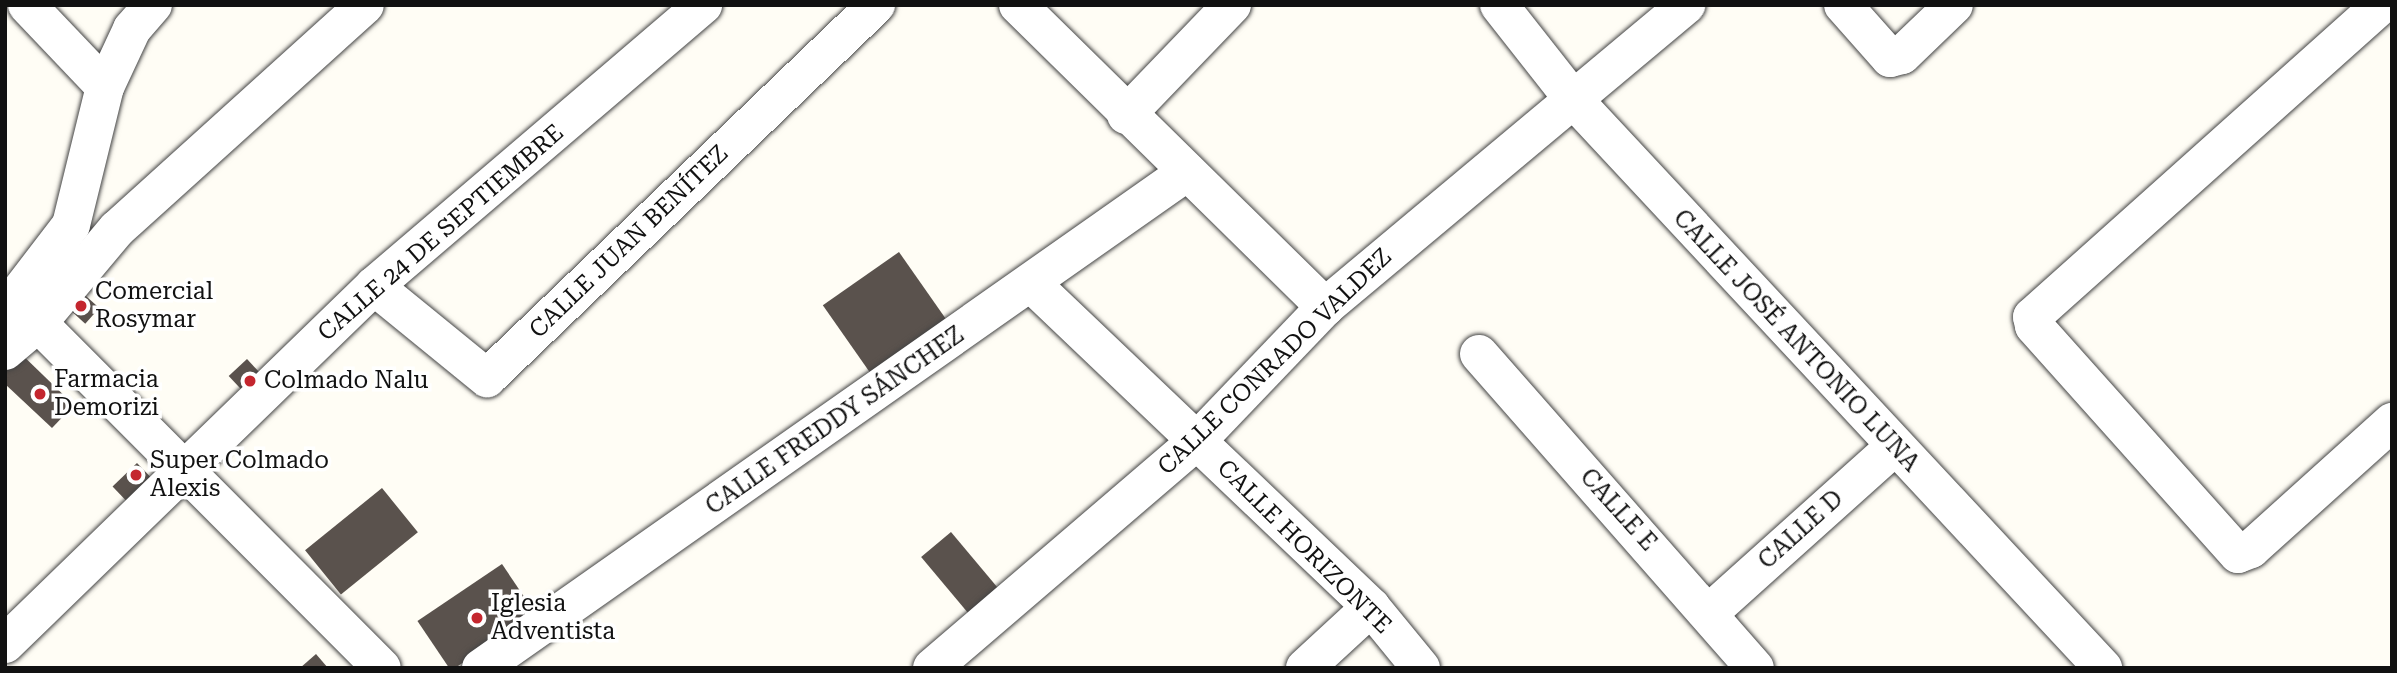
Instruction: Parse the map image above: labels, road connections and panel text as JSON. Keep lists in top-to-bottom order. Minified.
{"streets":{"street":["CALLE 24 DE SEPTIEMBRE","CALLE JUAN BENÍTEZ","CALLE JOSÉ ANTONIO LUNA","CALLE CONRADO VALDEZ","CALLE FREDDY SÁNCHEZ","CALLE E","CALLE D","CALLE HORIZONTE"]},"crossings":[["CALLE 24 DE SEPTIEMBRE","CALLE JUAN BENÍTEZ"],["CALLE JOSÉ ANTONIO LUNA","CALLE CONRADO VALDEZ"],["CALLE JOSÉ ANTONIO LUNA","CALLE D"],["CALLE CONRADO VALDEZ","CALLE HORIZONTE"],["CALLE FREDDY SÁNCHEZ","CALLE HORIZONTE"],["CALLE E","CALLE D"]],"places":["Comercial Rosymar","Colmado Nalu","Farmacia Demorizi","Super Colmado Alexis","Iglesia Adventista"]}
